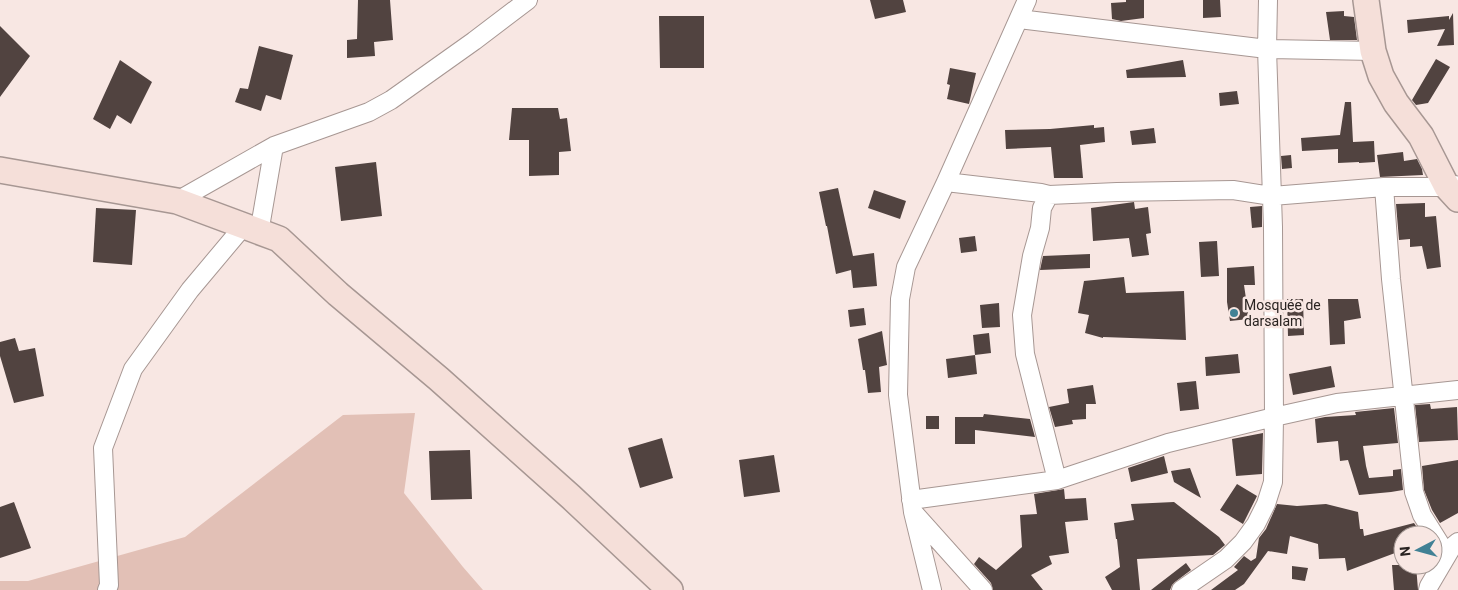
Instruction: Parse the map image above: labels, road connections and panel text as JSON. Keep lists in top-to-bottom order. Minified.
{"places":["Mosquée de darsalam"],"north":"left"}
